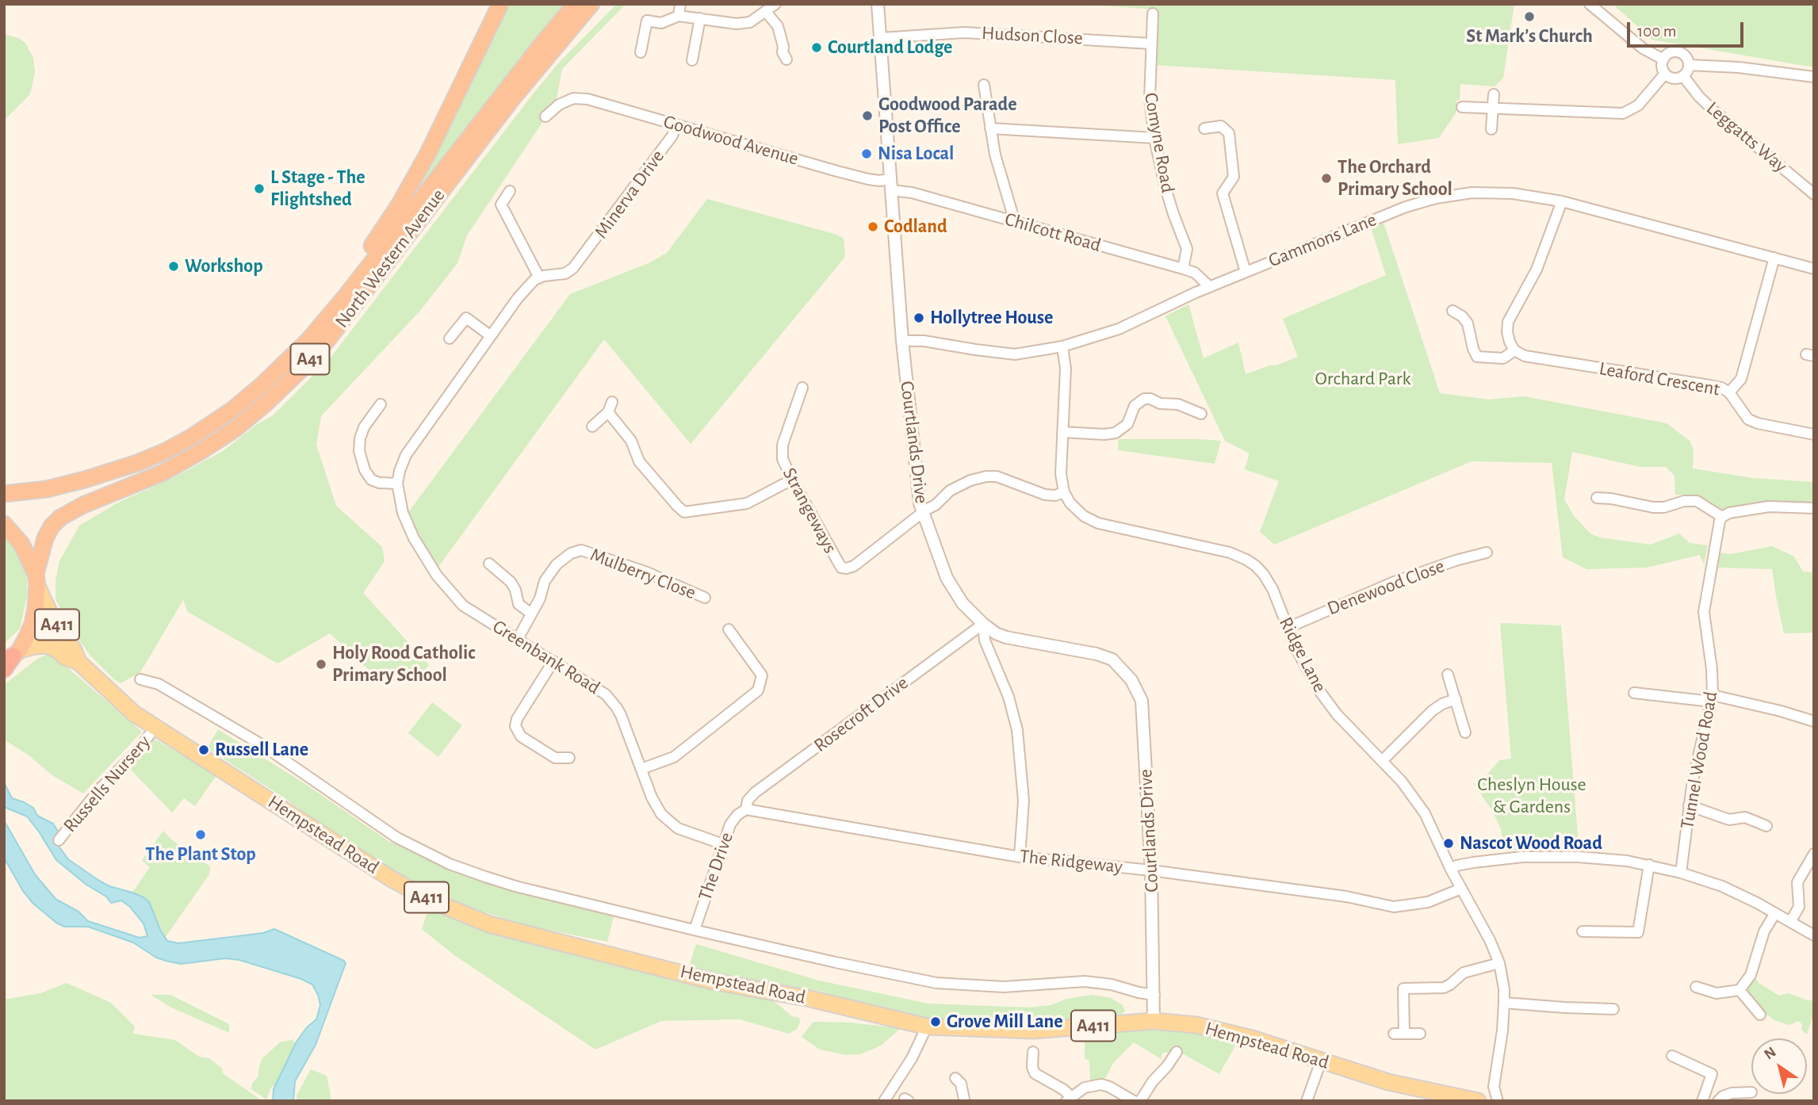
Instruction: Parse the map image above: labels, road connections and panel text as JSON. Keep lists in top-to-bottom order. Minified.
{"streets":{"highway":["North Western Avenue","A41"],"main road":["A411","Hempstead Road"],"street":["Hudson Close","Leggatts Way","Goodwood Avenue","Comyne Road","Minerva Drive","Chilcott Road","Gammons Lane","Leaford Crescent","Courtlands Drive","Strangeways","Mulberry Close","Denewood Close","Ridge Lane","Greenbank Road","Rosecroft Drive","Tunnel Wood Road","Russells Nursery","The Ridgeway","The Drive"]},"crossings":[["Hudson Close","Comyne Road"],["Hudson Close","Courtlands Drive"],["Goodwood Avenue","Minerva Drive"],["Goodwood Avenue","Chilcott Road"],["Goodwood Avenue","Courtlands Drive"],["Comyne Road","Chilcott Road"],["Minerva Drive","Greenbank Road"],["Chilcott Road","Gammons Lane"],["Chilcott Road","Courtlands Drive"],["Gammons Lane","Leaford Crescent"],["Gammons Lane","Courtlands Drive"],["North Western Avenue","Hempstead Road"],["Courtlands Drive","Strangeways"],["Courtlands Drive","Rosecroft Drive"],["Courtlands Drive","Hempstead Road"],["Courtlands Drive","The Ridgeway"],["Denewood Close","Ridge Lane"],["Ridge Lane","The Ridgeway"],["Greenbank Road","The Drive"],["Rosecroft Drive","The Ridgeway"],["Rosecroft Drive","The Drive"],["Russells Nursery","Hempstead Road"],["Hempstead Road","The Drive"],["The Ridgeway","The Drive"]],"parks":["Orchard Park","Cheslyn House & Gardens"],"places":["St Mark’s Church","Courtland Lodge","Goodwood Parade Post Office","Nisa Local","The Orchard Primary School","L Stage - The Flightshed","Codland","Workshop","Hollytree House","Holy Rood Catholic Primary School","Russell Lane","The Plant Stop","Nascot Wood Road","Grove Mill Lane"],"scale_bar":"100 m","north":"top left"}
